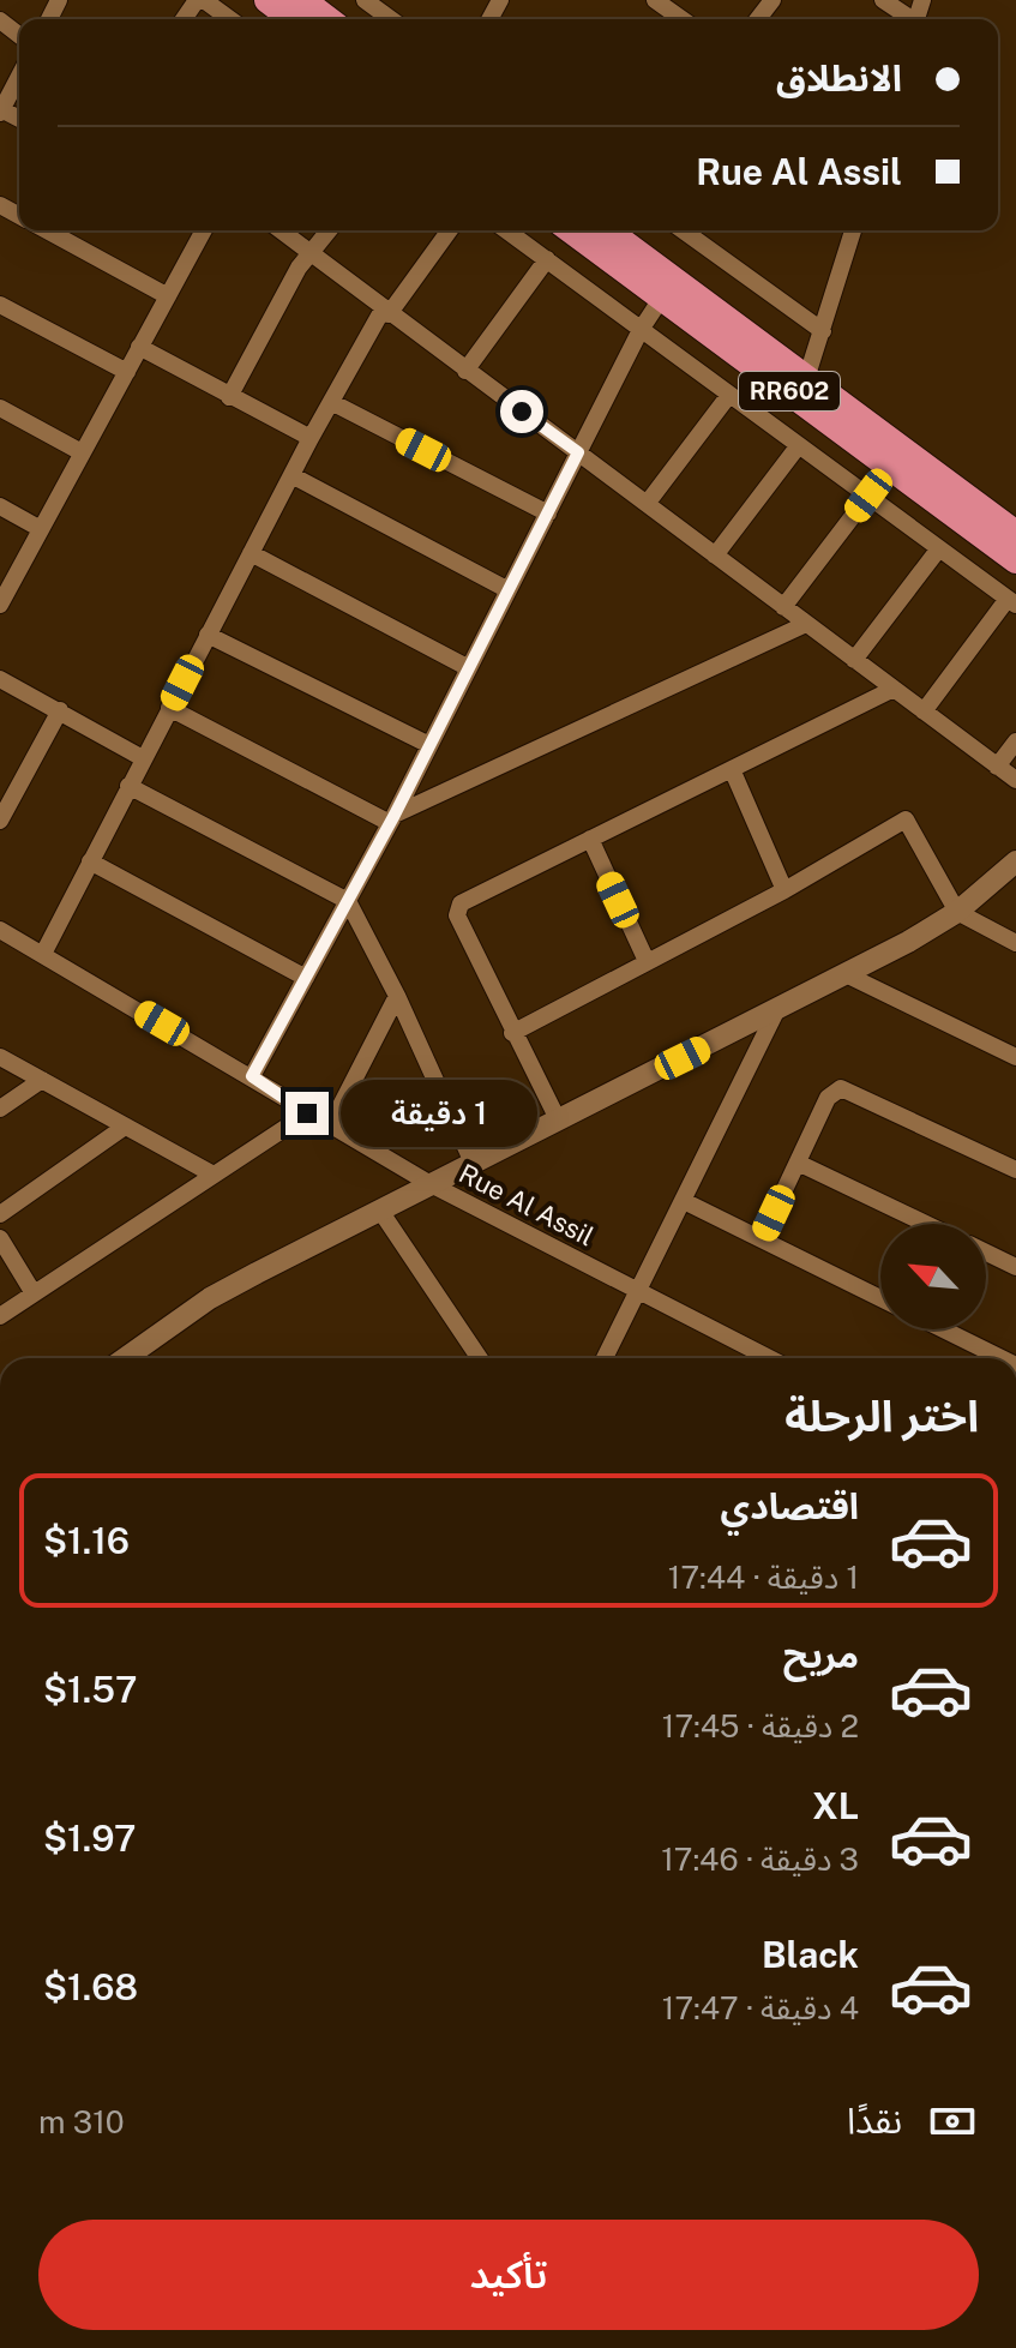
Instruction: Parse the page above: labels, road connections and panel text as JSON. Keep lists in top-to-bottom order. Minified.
{"streets":{"highway":["RR602"],"street":["Rue Al Assil"]},"north":"top left","page":{"banner":["الانطلاق","Rue Al Assil"],"bubble":"1 دقيقة","heading":"اختر الرحلة","list":[{"name":"اقتصادي","note":"1 دقيقة · 17:44","value":"$1.16"},{"name":"مريح","note":"2 دقيقة · 17:45","value":"$1.57"},{"name":"XL","note":"3 دقيقة · 17:46","value":"$1.97"},{"name":"Black","note":"4 دقيقة · 17:47","value":"$1.68"}],"pay":["نقدًا","310 m"],"buttons":"تأكيد"}}
